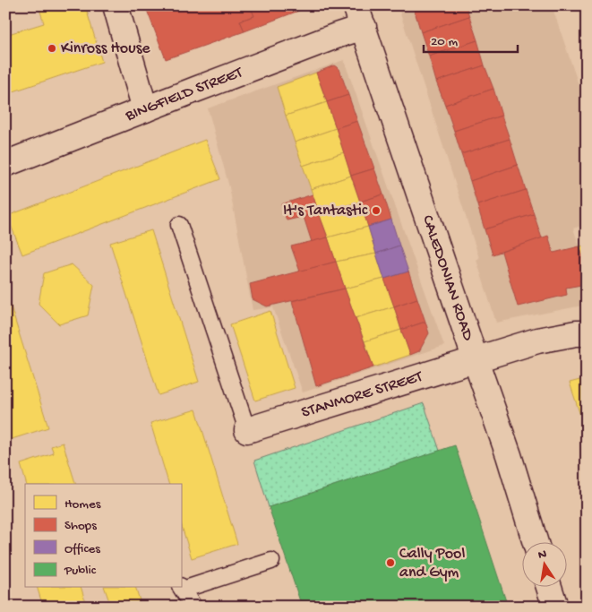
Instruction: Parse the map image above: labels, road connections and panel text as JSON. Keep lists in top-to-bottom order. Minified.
{"streets":{"street":["BINGFIELD STREET","CALEDONIAN ROAD","STANMORE STREET"]},"crossings":[["BINGFIELD STREET","CALEDONIAN ROAD"],["CALEDONIAN ROAD","STANMORE STREET"]],"places":["Kinross House","It's Tantastic","Cally Pool and Gym"],"legend":["Homes","Shops","Offices","Public"],"scale_bar":"20 m","north":"top"}
